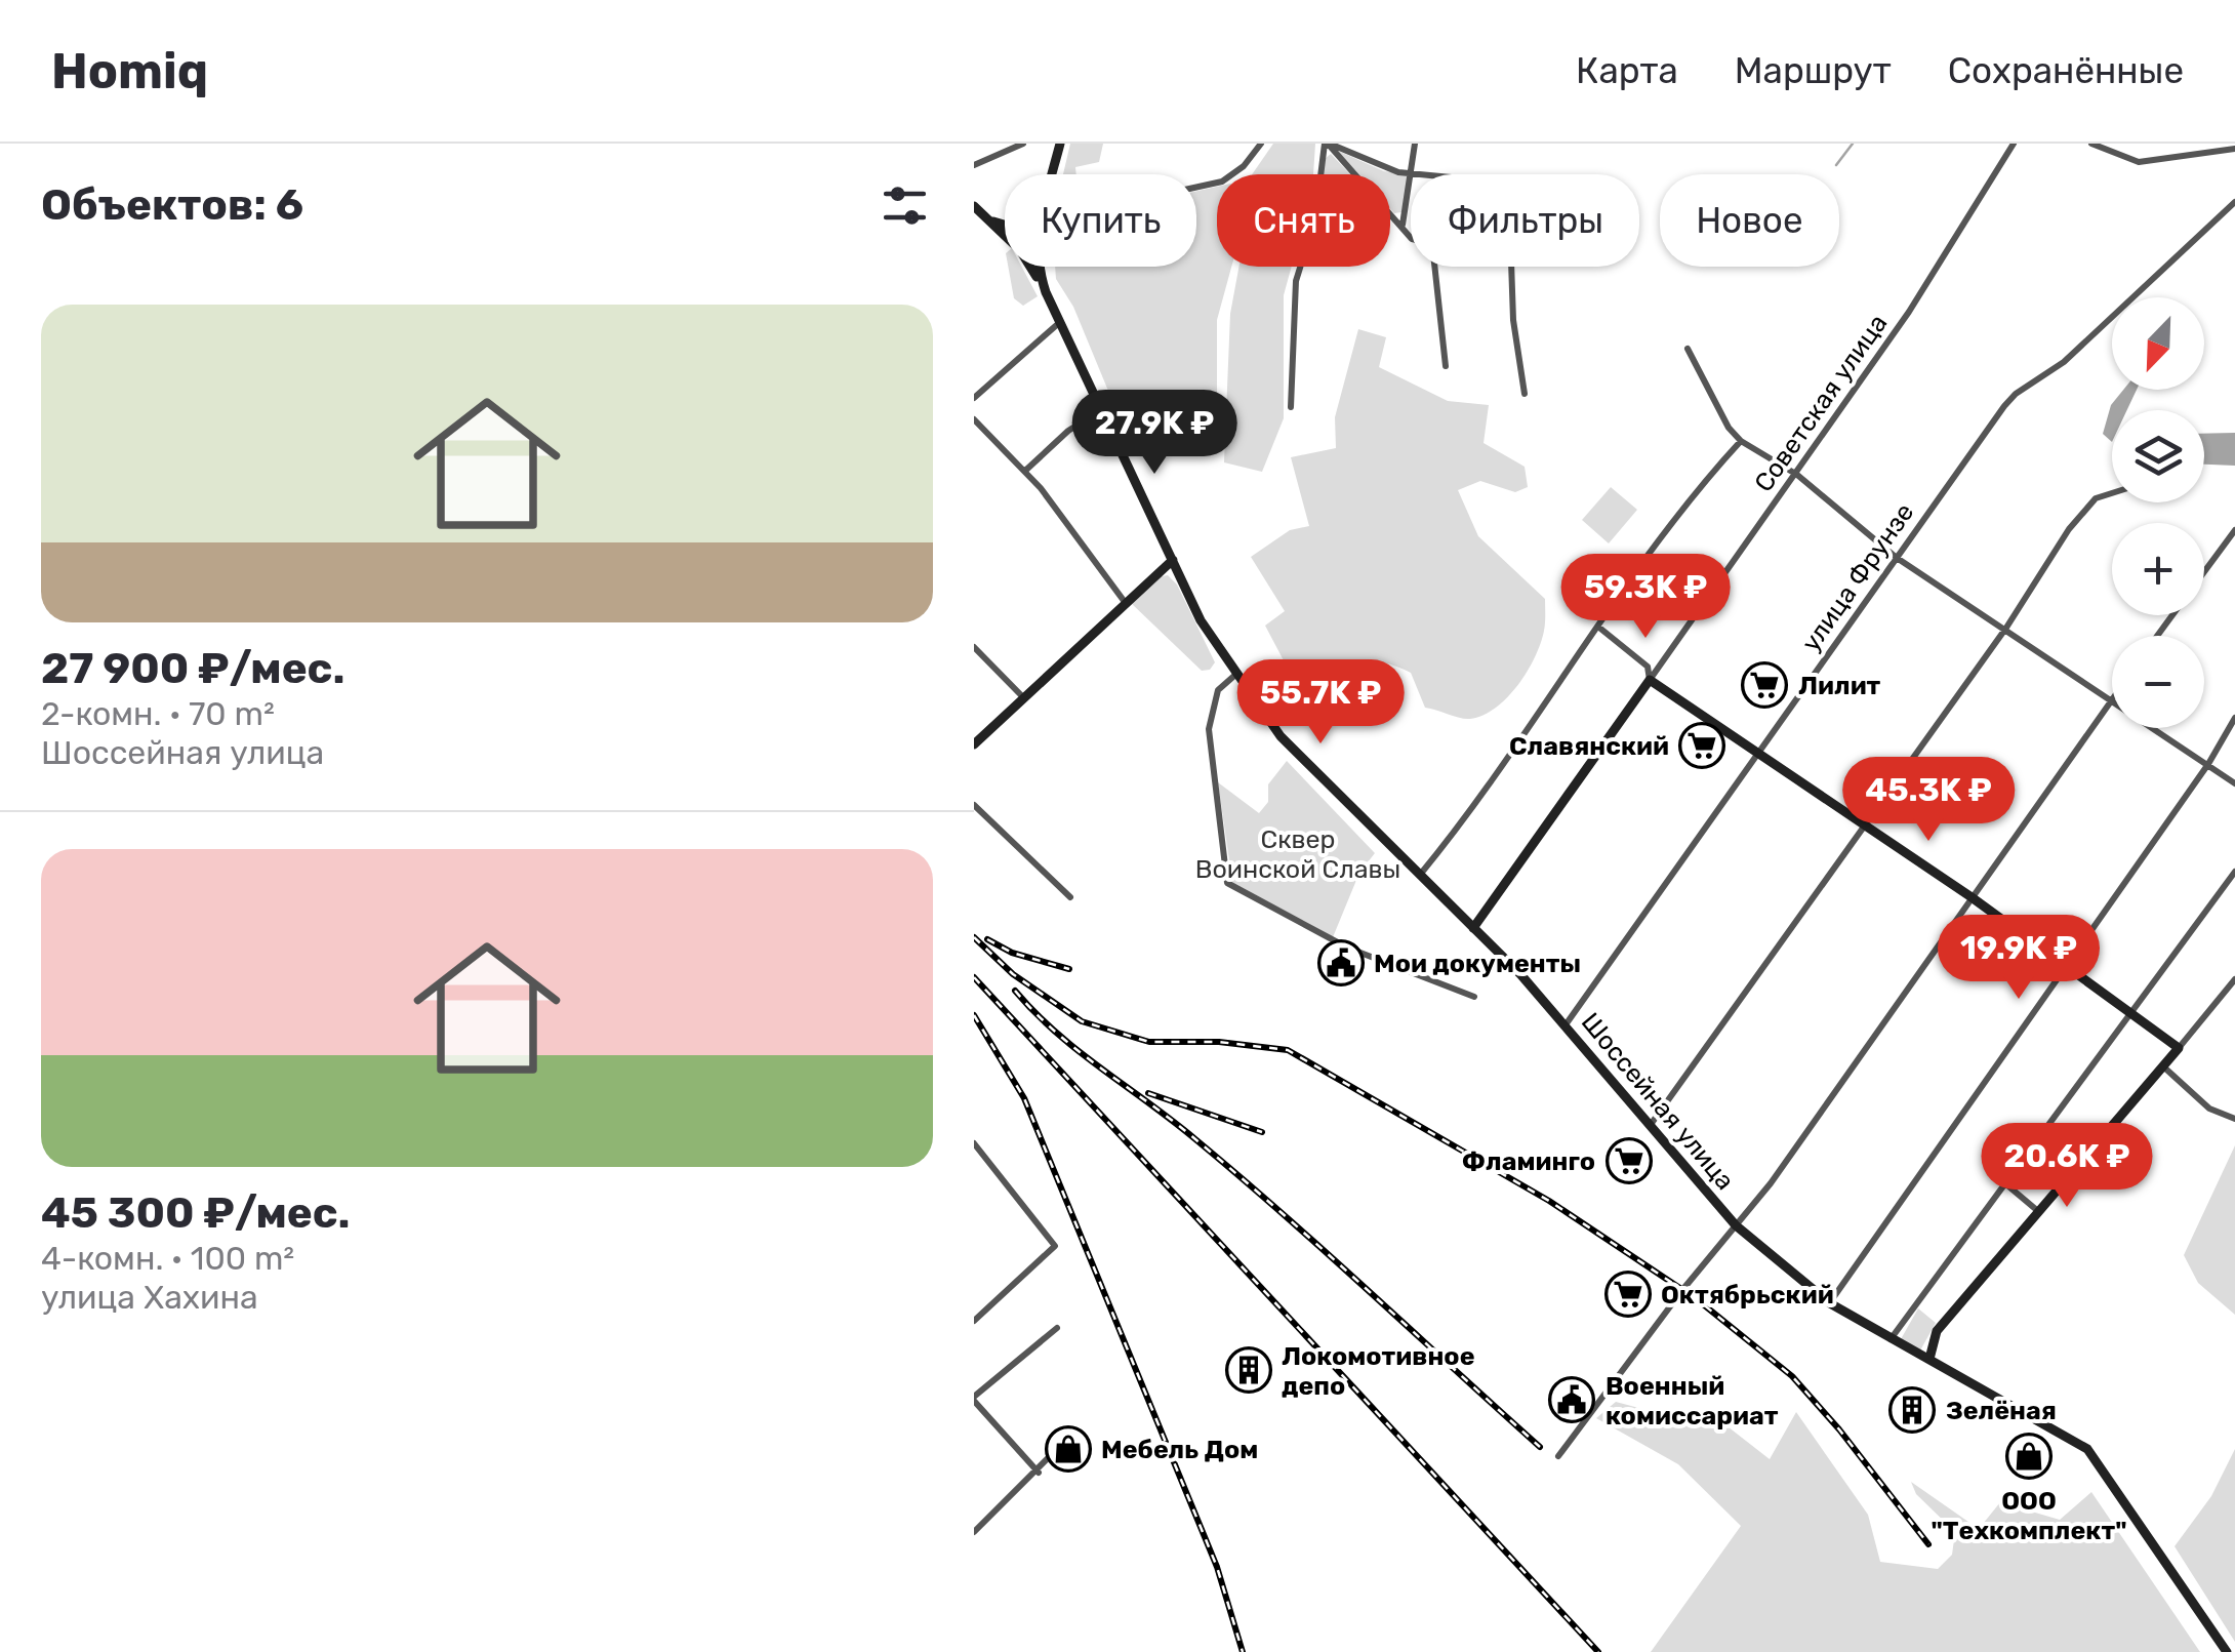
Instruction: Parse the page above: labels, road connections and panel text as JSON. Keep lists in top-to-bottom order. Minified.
{"streets":{"main road":["Советская улица","Шоссейная улица"],"street":["улица Фрунзе"]},"crossings":[["Советская улица","Шоссейная улица"],["улица Фрунзе","Шоссейная улица"]],"parks":["Сквер Воинской Славы"],"places":{"supermarket":["Лилит","Славянский","Фламинго","Октябрьский"],"public building":["Мои документы","Военный комиссариат"],"building":["Локомотивное депо","Зелёная"],"shop":["Мебель Дом","ООО \"Техкомплект\""]},"north":"bottom left","page":{"header":"Homiq","nav":["Карта","Маршрут","Сохранённые"],"heading":"Объектов: 6","chip":["Купить","Снять","Фильтры","Новое"],"list":[{"name":"27 900 ₽/мес.","note":"2-комн. · 70 m² · Шоссейная улица"},{"name":"45 300 ₽/мес.","note":"4-комн. · 100 m² · улица Хахина"}],"map_buttons":["+","−"],"price":["27.9K ₽","59.3K ₽","55.7K ₽","45.3K ₽","19.9K ₽","20.6K ₽"]}}
